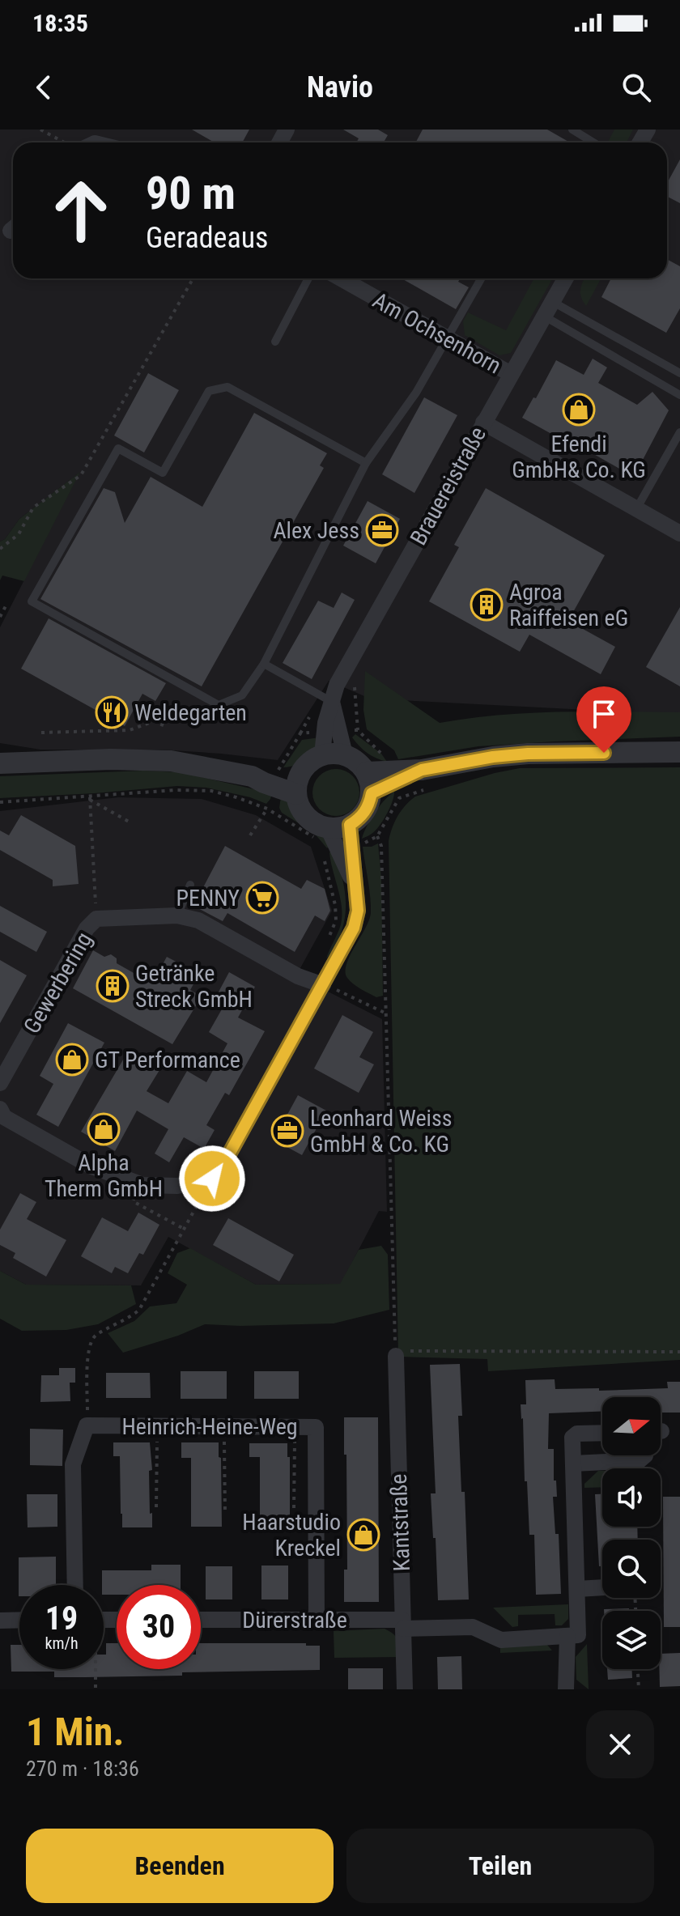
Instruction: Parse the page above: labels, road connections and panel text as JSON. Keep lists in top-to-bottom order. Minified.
{"streets":{"street":["Am Ochsenhorn","Brauereistraße","Gewerbering","Heinrich-Heine-Weg","Kantstraße","Dürerstraße"]},"crossings":[["Am Ochsenhorn","Brauereistraße"],["Heinrich-Heine-Weg","Dürerstraße"],["Kantstraße","Dürerstraße"]],"places":{"shop":["Efendi GmbH& Co. KG","GT Performance","Alpha Therm GmbH","Haarstudio Kreckel"],"office":["Alex Jess","Leonhard Weiss GmbH & Co. KG"],"building":["Agroa Raiffeisen eG","Getränke Streck GmbH"],"restaurant":["Weldegarten"],"supermarket":["PENNY"]},"north":"right","page":{"status":"18:35","header":"Navio","turn":["90 m","Geradeaus"],"speed":"19 km/h","limit":"30","heading":["1 Min.","270 m · 18:36"],"buttons":["Beenden","Teilen"]}}
